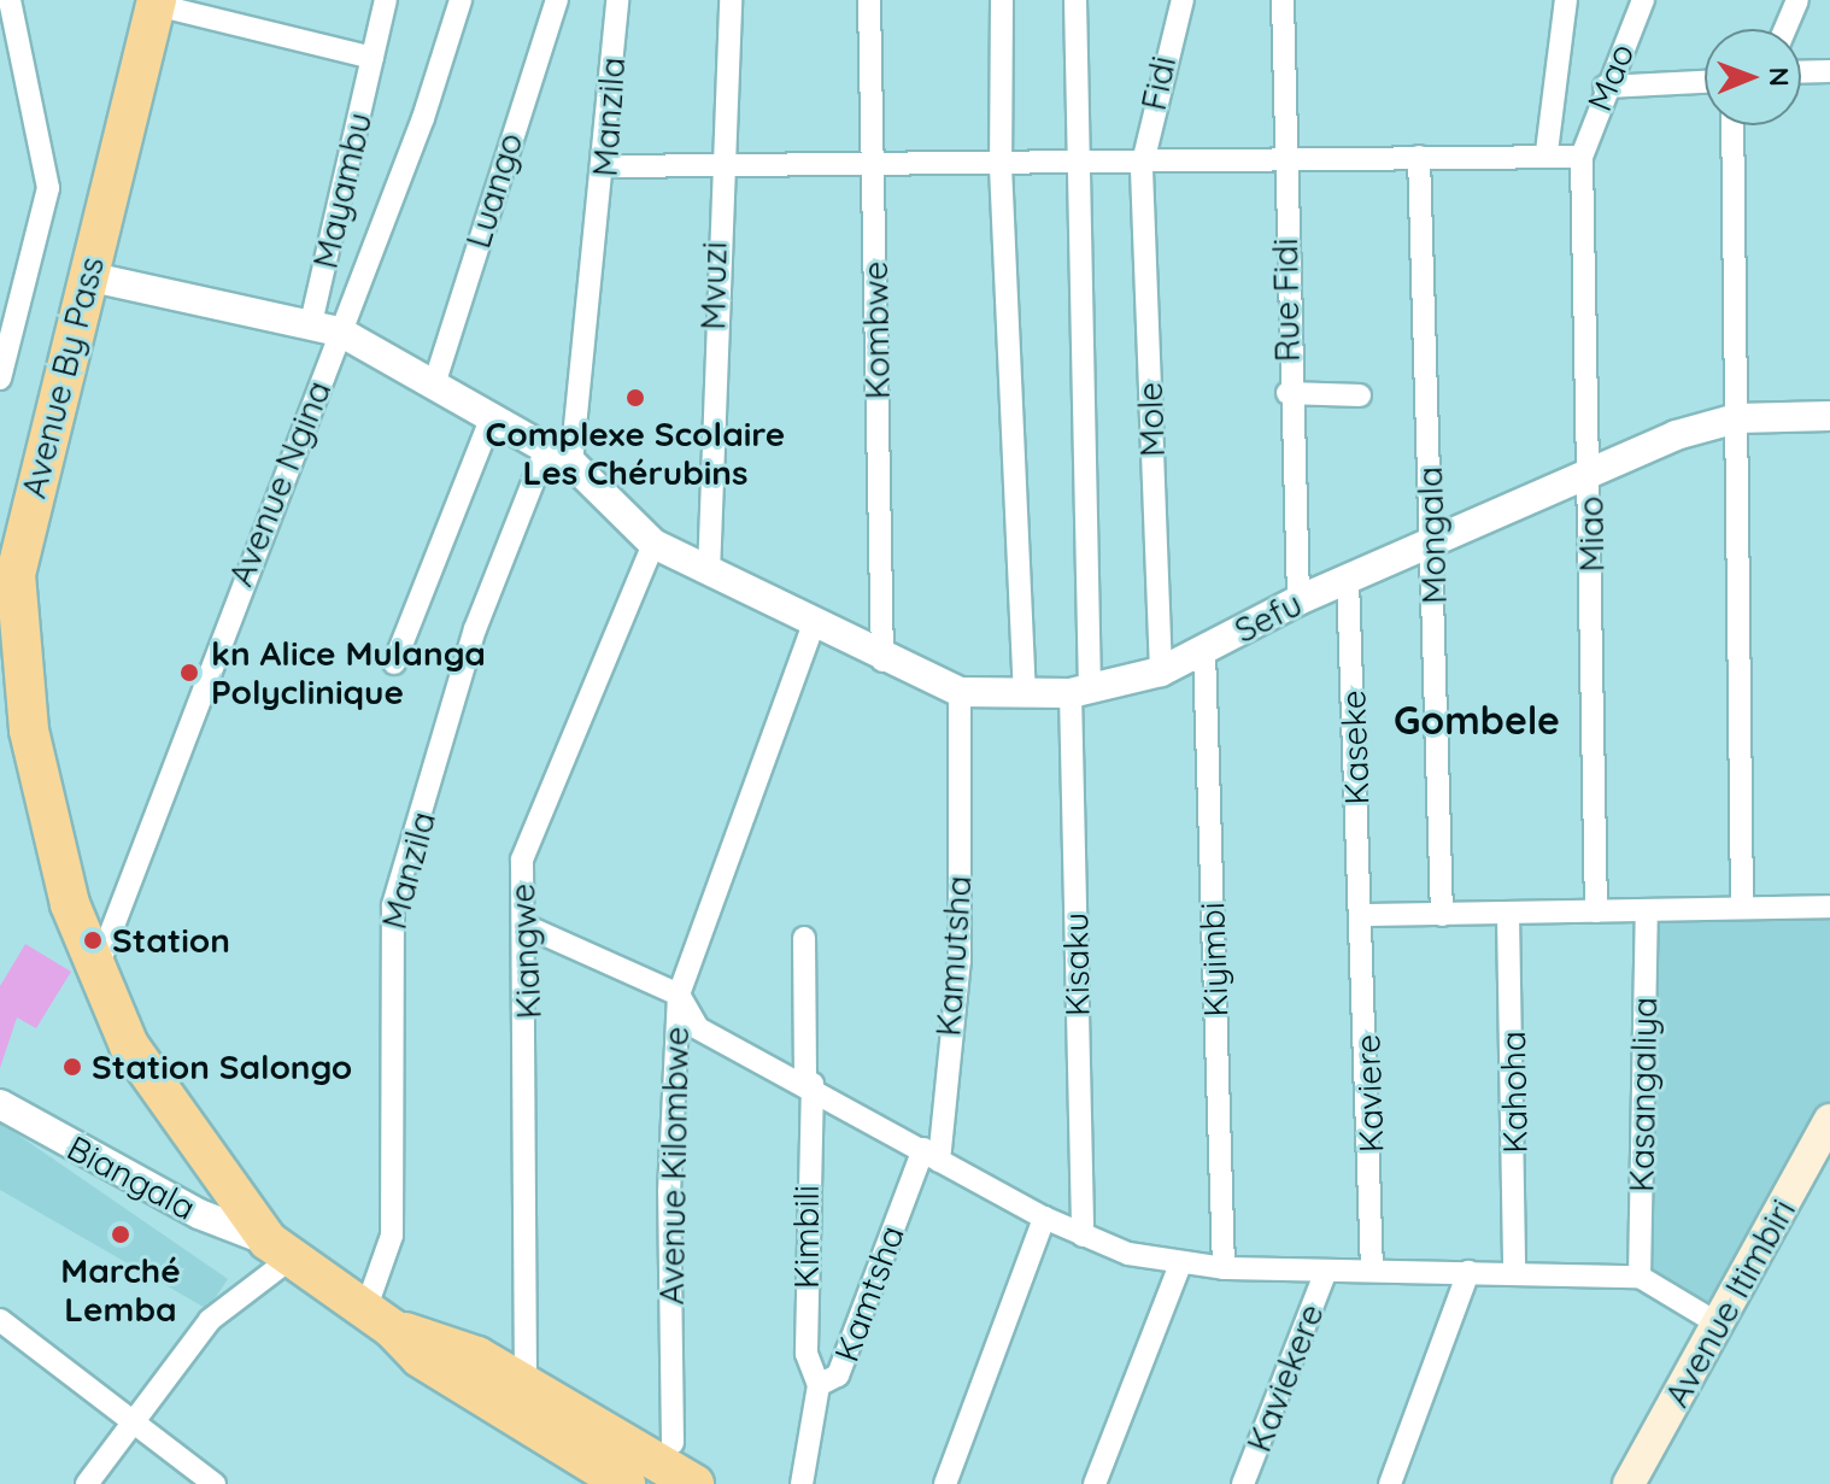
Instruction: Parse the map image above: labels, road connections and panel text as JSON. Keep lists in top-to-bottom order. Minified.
{"streets":{"highway":["Avenue By Pass"],"main road":["Avenue Itimbiri"],"street":["Mao","Fidi","Manzila","Mayambu","Luango","Mvuzi","Rue Fidi","Kombwe","Mole","Avenue Ngina","Miao","Mongala","Sefu","Kaseke","Kiangwe","Kamutsha","Kiyimbi","Kisaku","Kahoha","Kaviere","Kasangaliya","Avenue Kilombwe","Biangala","Kimbili","Kamtsha","Kaviekere"]},"crossings":[["Mao","Miao"],["Fidi","Mole"],["Manzila","Avenue By Pass"],["Manzila","Sefu"],["Mayambu","Sefu"],["Luango","Sefu"],["Mvuzi","Sefu"],["Rue Fidi","Sefu"],["Kombwe","Sefu"],["Avenue By Pass","Avenue Ngina"],["Avenue By Pass","Sefu"],["Avenue By Pass","Kiangwe"],["Avenue By Pass","Biangala"],["Mole","Sefu"],["Avenue Ngina","Sefu"],["Miao","Sefu"],["Mongala","Sefu"],["Sefu","Kaseke"],["Sefu","Kiangwe"],["Sefu","Kamutsha"],["Sefu","Kiyimbi"],["Sefu","Kisaku"],["Sefu","Avenue Kilombwe"],["Kaseke","Kaviere"],["Kamutsha","Kamtsha"],["Kimbili","Kamtsha"]],"districts":["Gombele"],"places":["Complexe Scolaire Les Chérubins","kn Alice Mulanga Polyclinique","Station","Station Salongo","Marché Lemba"],"north":"right"}
